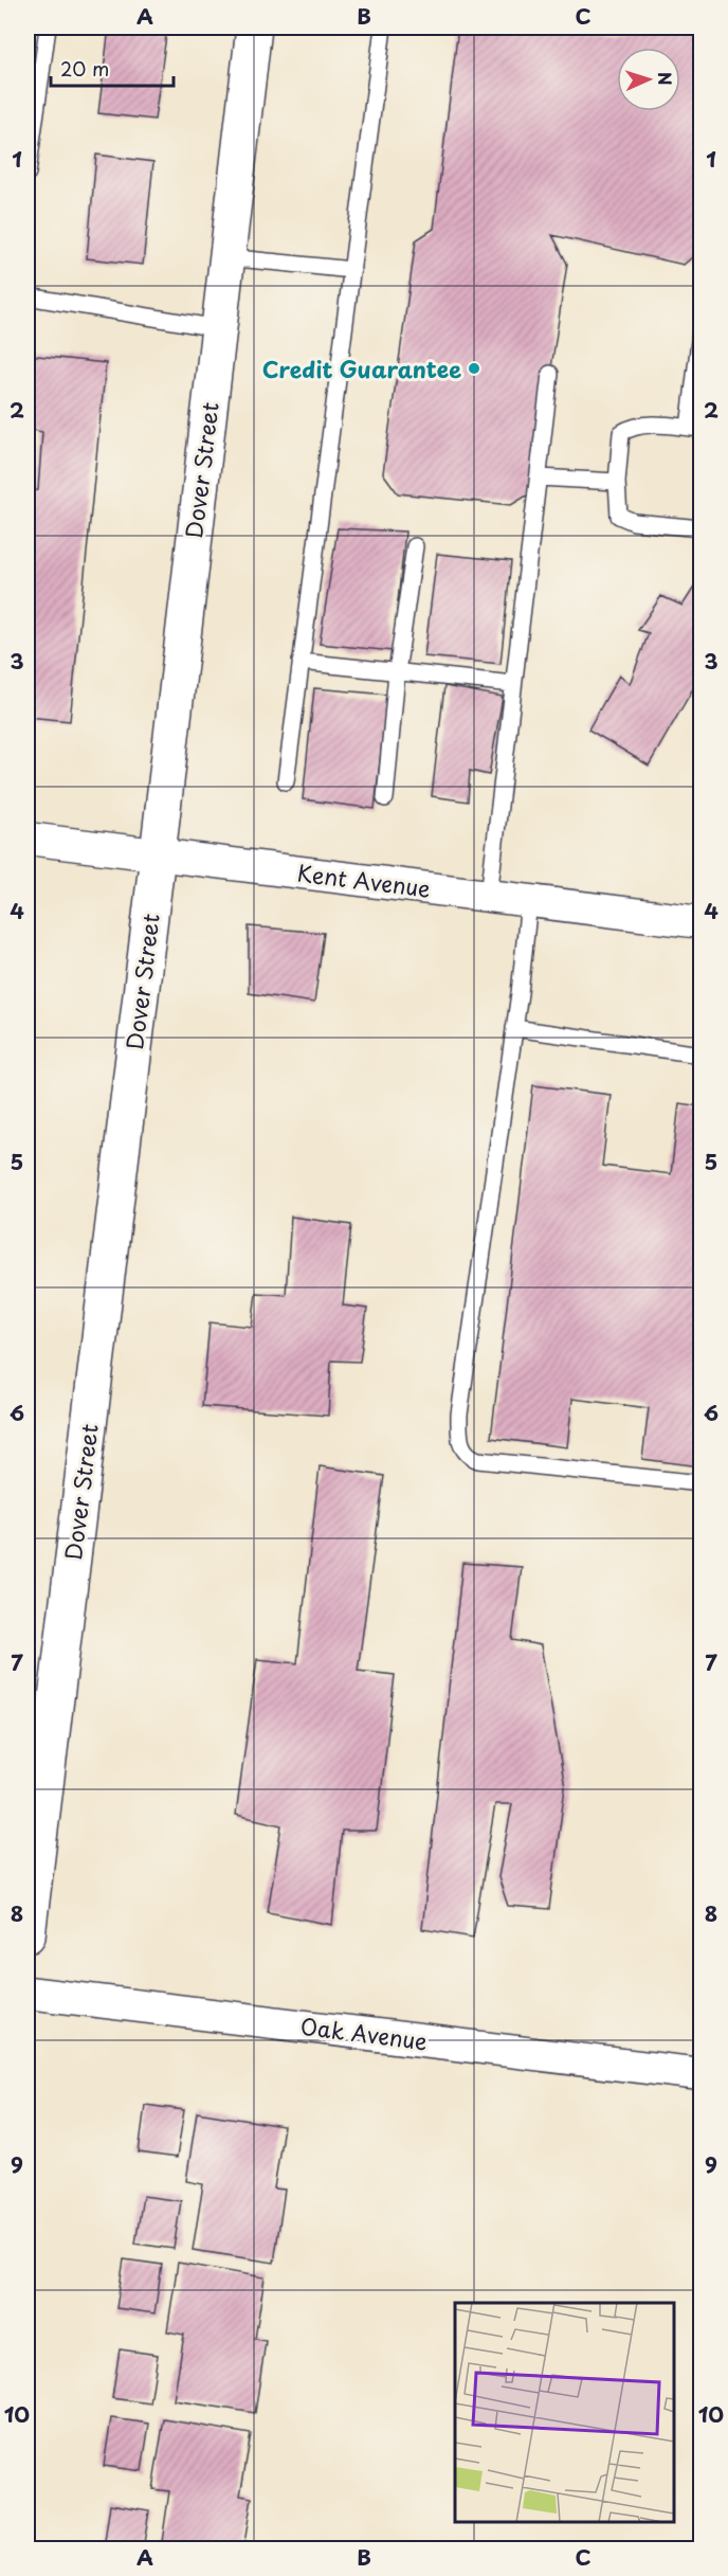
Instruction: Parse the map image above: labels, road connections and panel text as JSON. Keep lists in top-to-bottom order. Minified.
{"streets":{"street":["Dover Street","Kent Avenue","Oak Avenue"]},"crossings":[["Dover Street","Kent Avenue"]],"places":["Credit Guarantee"],"scale_bar":"20 m","north":"right","grid":{"columns":["A","B","C"],"rows":["1","2","3","4","5","6","7","8","9","10"]}}
